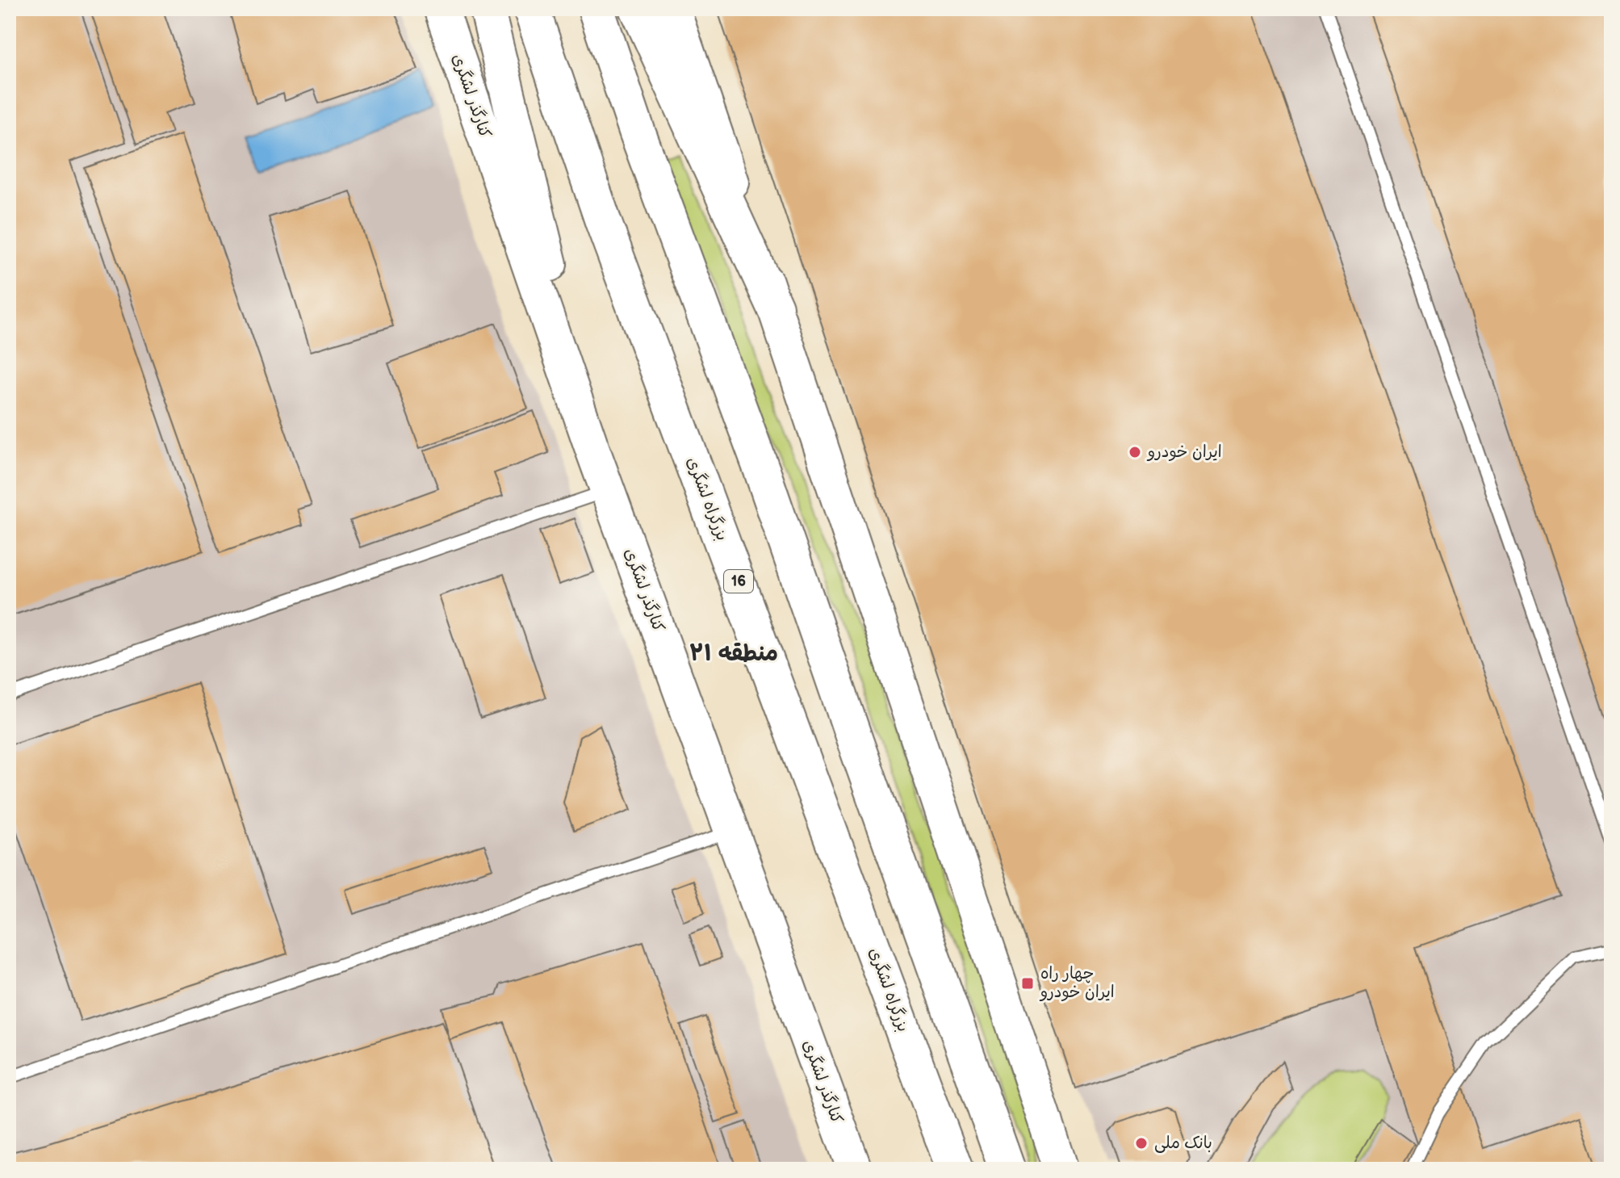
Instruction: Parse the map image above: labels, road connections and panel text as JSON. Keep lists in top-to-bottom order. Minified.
{"streets":{"highway":["بزرگراه لشگری","16"],"main road":["کنارگذر لشگری"]},"districts":["منطقه ۲۱"],"places":{"other":["ایران خودرو","بانک ملی"],"transit":["چهار راه ایران خودرو"]}}
